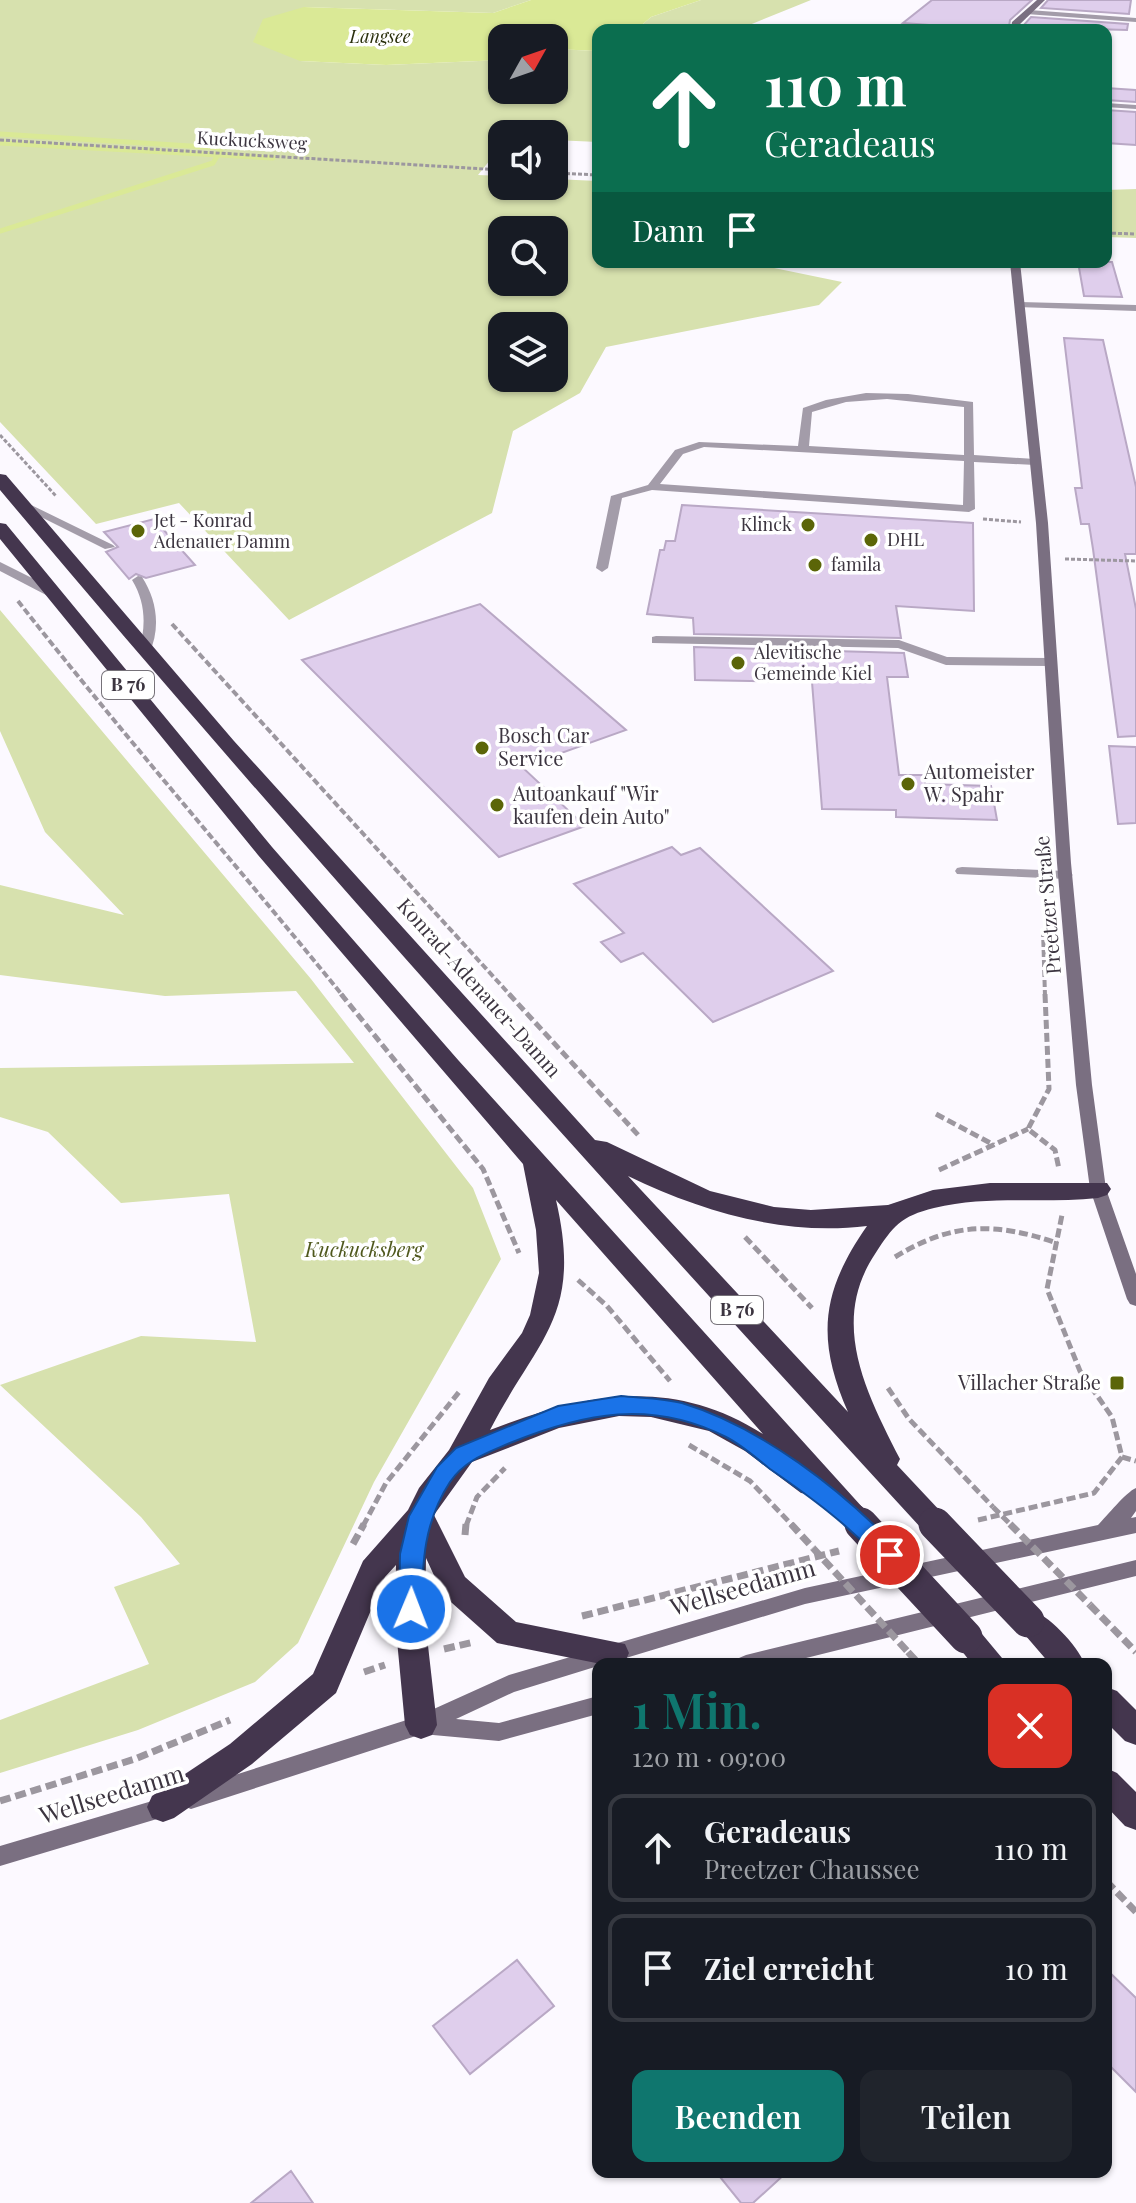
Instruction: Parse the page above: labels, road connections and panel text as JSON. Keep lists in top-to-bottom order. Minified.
{"streets":{"highway":["B 76","Konrad-Adenauer-Damm"],"street":["Preetzer Straße","Wellseedamm"],"path":["Kuckucksweg"]},"water":["Langsee"],"parks":["Kuckucksberg"],"places":{"other":["Klinck","Jet - Konrad Adenauer Damm","DHL","famila","Alevitische Gemeinde Kiel","Bosch Car Service","Automeister W. Spahr","Autoankauf \"Wir kaufen dein Auto\""],"transit":["Villacher Straße"]},"north":"top right","page":{"turn":["110 m","Geradeaus"],"then":"Dann","heading":["1 Min.","120 m · 09:00"],"list":[{"name":"Geradeaus","note":"Preetzer Chaussee","value":"110 m"},{"name":"Ziel erreicht","value":"10 m"}],"buttons":["Beenden","Teilen"]}}
